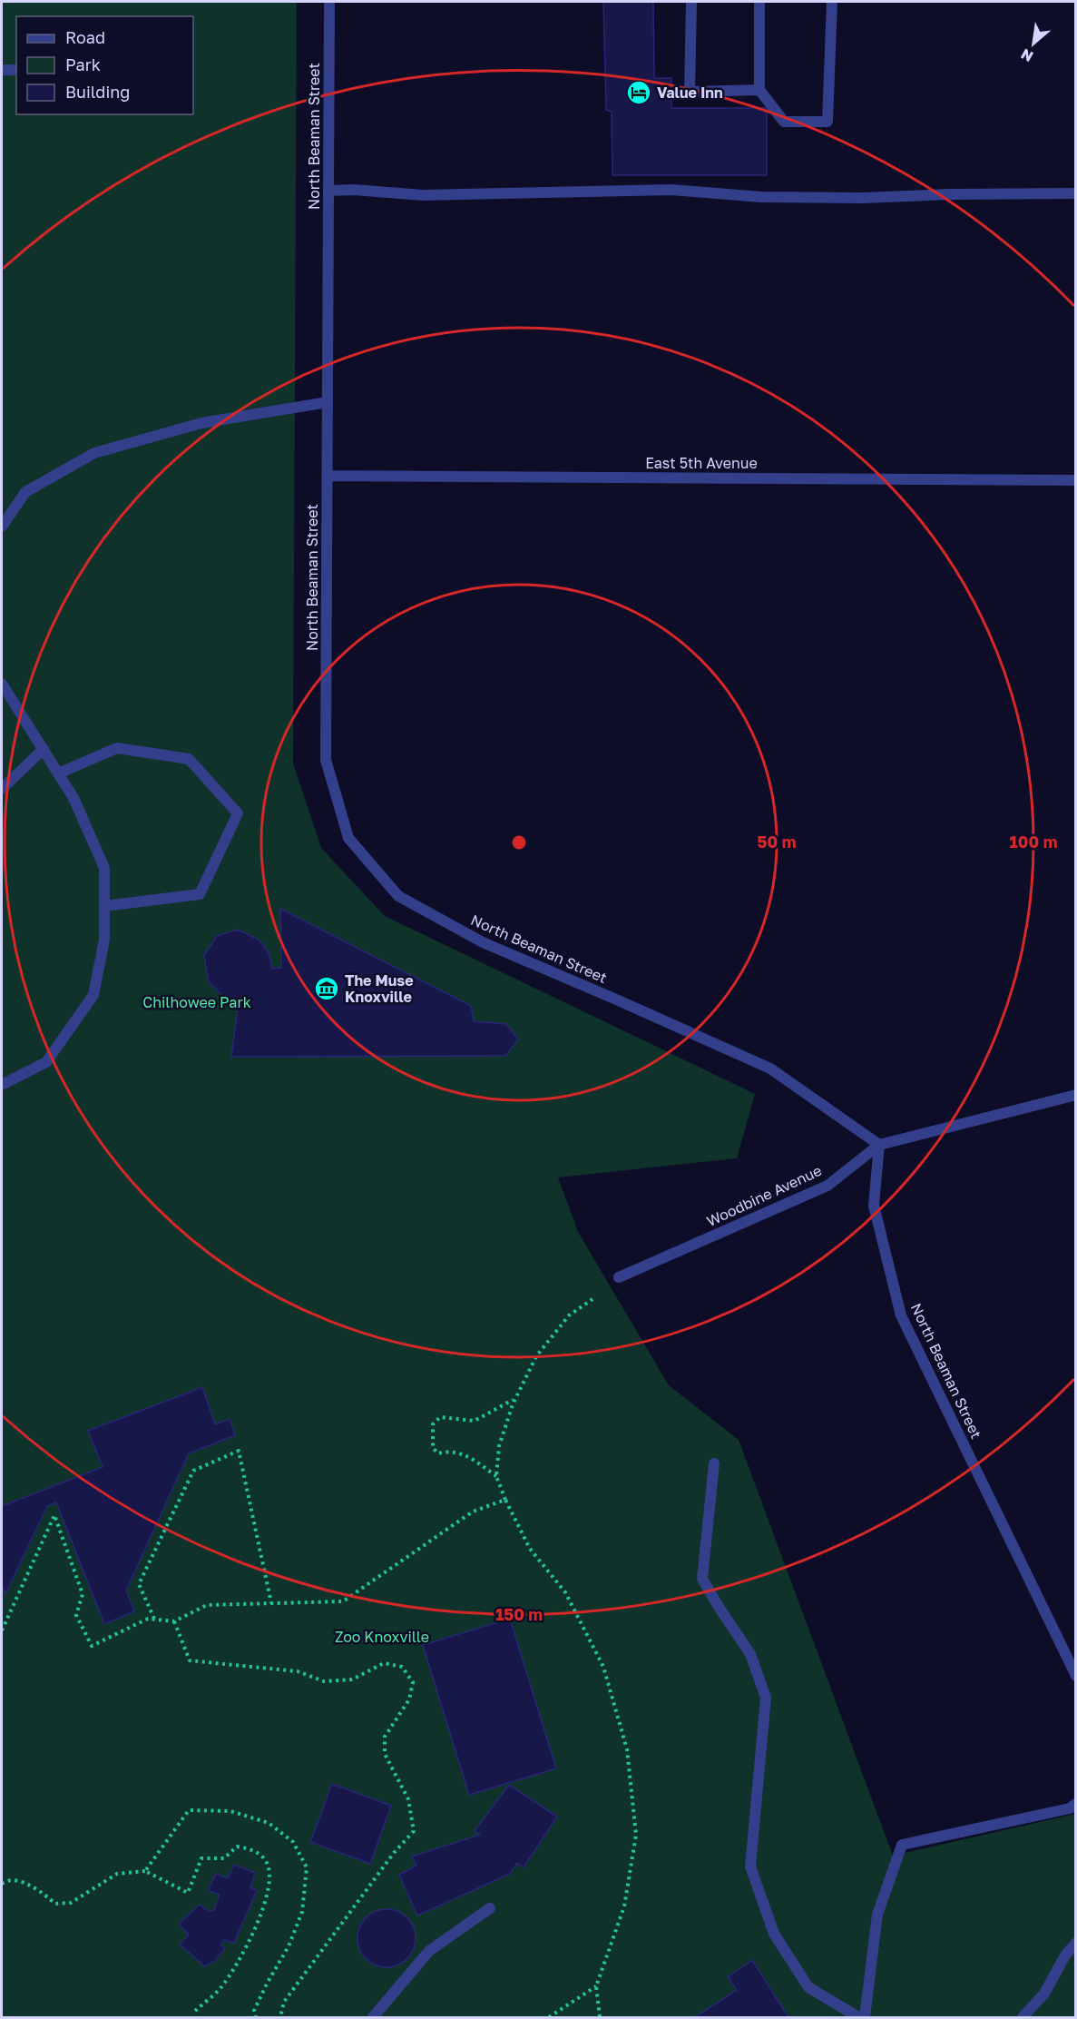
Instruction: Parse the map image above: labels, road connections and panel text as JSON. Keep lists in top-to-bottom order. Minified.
{"streets":{"street":["North Beaman Street","East 5th Avenue","Woodbine Avenue"]},"crossings":[["North Beaman Street","East 5th Avenue"],["North Beaman Street","Woodbine Avenue"]],"parks":["Chilhowee Park","Zoo Knoxville"],"places":{"hotel":["Value Inn"],"museum":["The Muse Knoxville"]},"legend":["Road","Park","Building"],"north":"bottom left","rings":["50 m","100 m","150 m"]}
